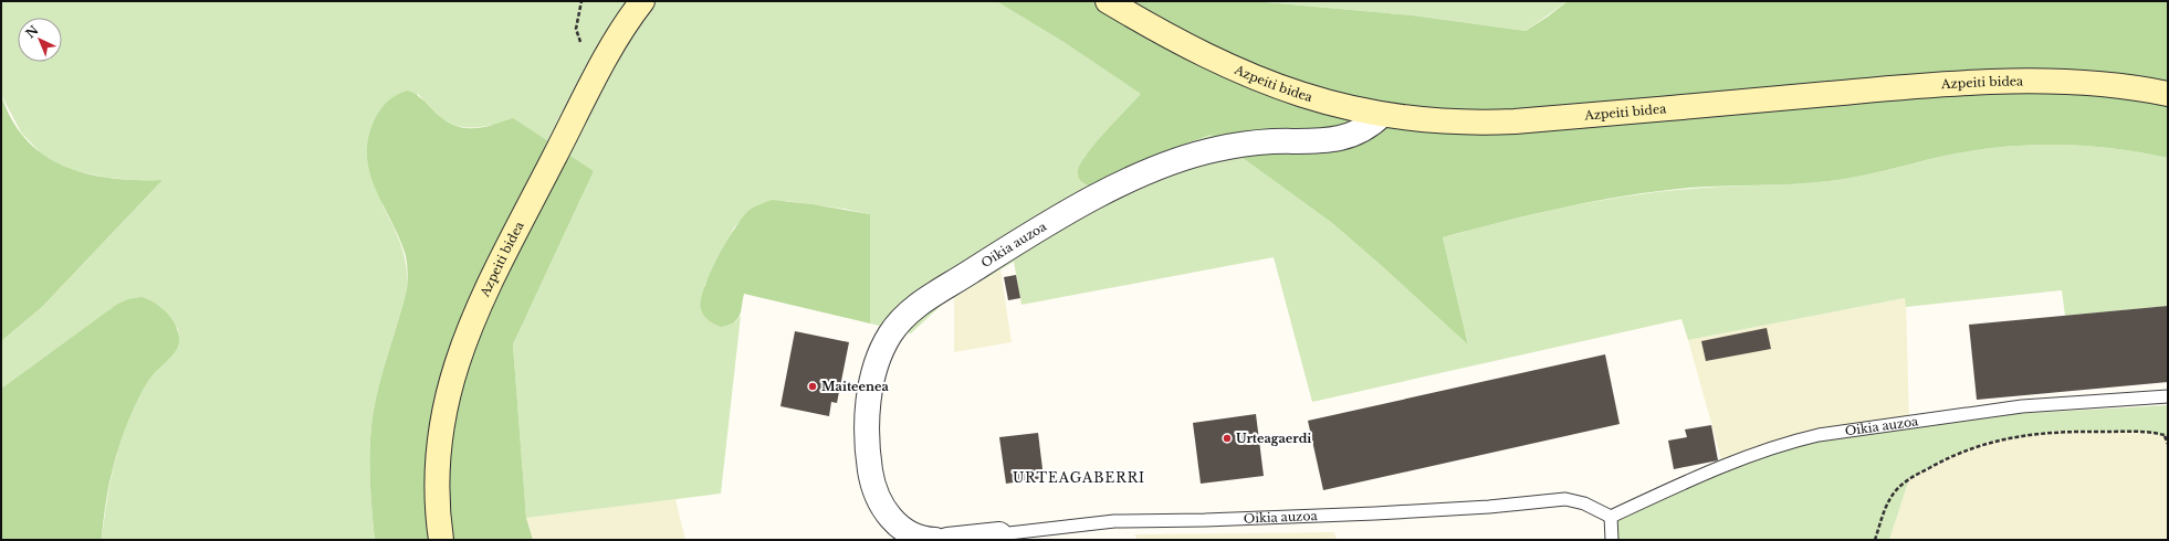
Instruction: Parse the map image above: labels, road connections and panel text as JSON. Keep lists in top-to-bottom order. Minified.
{"streets":{"main road":["Azpeiti bidea"],"street":["Oikia auzoa"]},"crossings":[["Azpeiti bidea","Oikia auzoa"]],"districts":["URTEAGABERRI"],"places":["Maiteenea","Urteagaerdi"],"north":"top left"}
